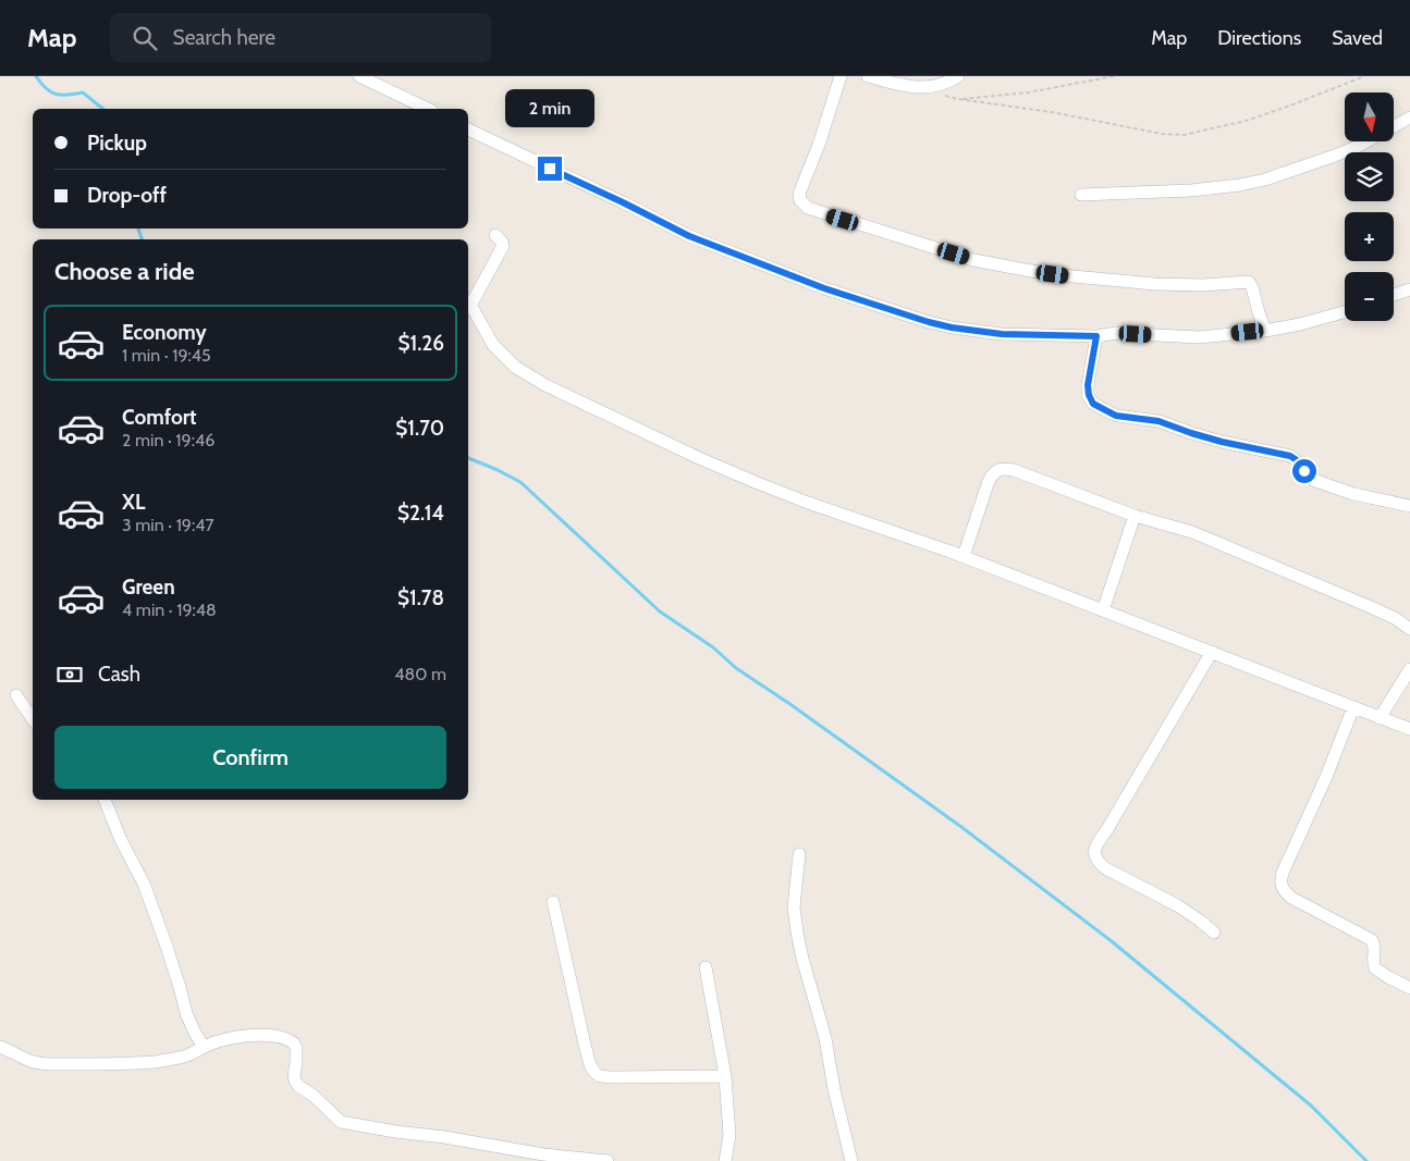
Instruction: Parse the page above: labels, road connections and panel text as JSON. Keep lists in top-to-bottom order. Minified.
{"north":"bottom","page":{"header":"Map","search":"Search here","nav":["Map","Directions","Saved"],"bubble":"2 min","map_buttons":["+","−"],"banner":["Pickup","Drop-off"],"heading":"Choose a ride","list":[{"name":"Economy","note":"1 min · 19:45","value":"$1.26"},{"name":"Comfort","note":"2 min · 19:46","value":"$1.70"},{"name":"XL","note":"3 min · 19:47","value":"$2.14"},{"name":"Green","note":"4 min · 19:48","value":"$1.78"}],"pay":["Cash","480 m"],"buttons":"Confirm"}}
